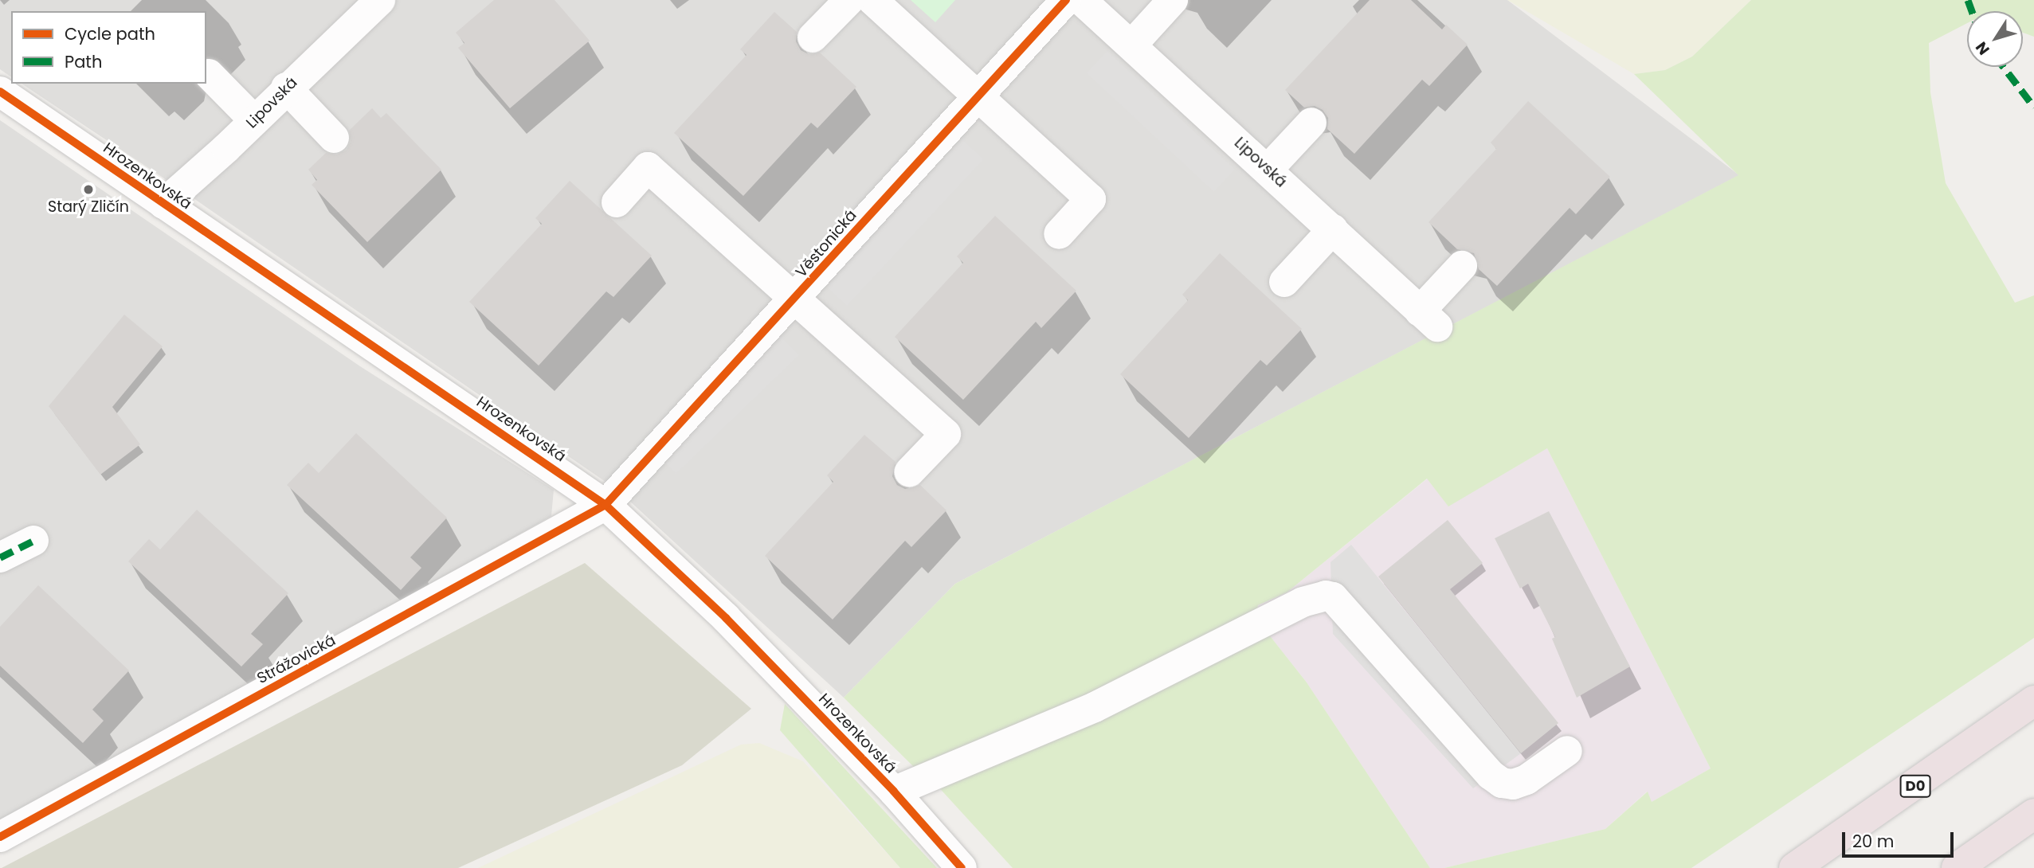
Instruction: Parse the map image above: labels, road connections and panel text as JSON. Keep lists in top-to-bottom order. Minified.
{"streets":{"highway":["D0"],"street":["Lipovská","Hrozenkovská","Věstonická","Strážovická"]},"crossings":[["Lipovská","Hrozenkovská"],["Hrozenkovská","Věstonická"],["Hrozenkovská","Strážovická"],["Věstonická","Strážovická"]],"places":["Starý Zličín"],"legend":["Cycle path","Path"],"scale_bar":"20 m","north":"bottom left"}
